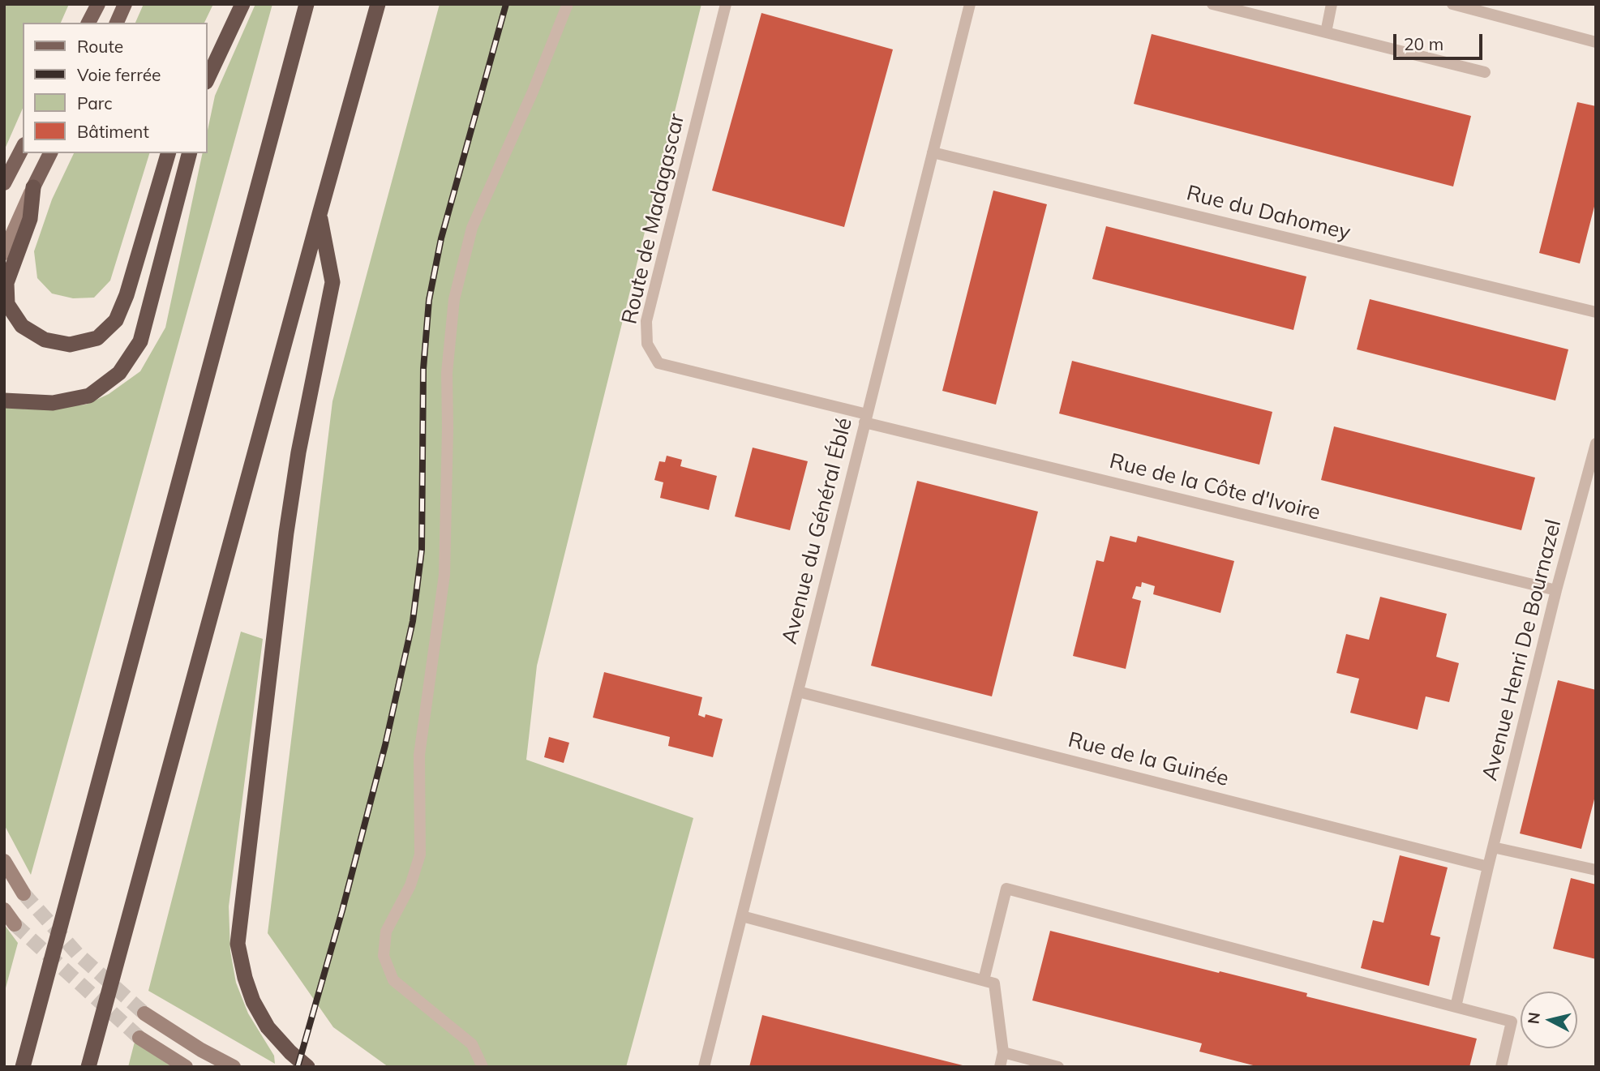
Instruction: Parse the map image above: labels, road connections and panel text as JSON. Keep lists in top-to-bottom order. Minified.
{"streets":{"lane":["Rue du Dahomey","Route de Madagascar","Rue de la Côte d'Ivoire","Avenue du Général Éblé","Avenue Henri De Bournazel","Rue de la Guinée"]},"crossings":[["Rue du Dahomey","Avenue du Général Éblé"],["Route de Madagascar","Rue de la Côte d'Ivoire"],["Route de Madagascar","Avenue du Général Éblé"],["Rue de la Côte d'Ivoire","Avenue du Général Éblé"],["Rue de la Côte d'Ivoire","Avenue Henri De Bournazel"],["Avenue du Général Éblé","Rue de la Guinée"],["Avenue Henri De Bournazel","Rue de la Guinée"]],"legend":["Route","Voie ferrée","Parc","Bâtiment"],"scale_bar":"20 m","north":"left"}
